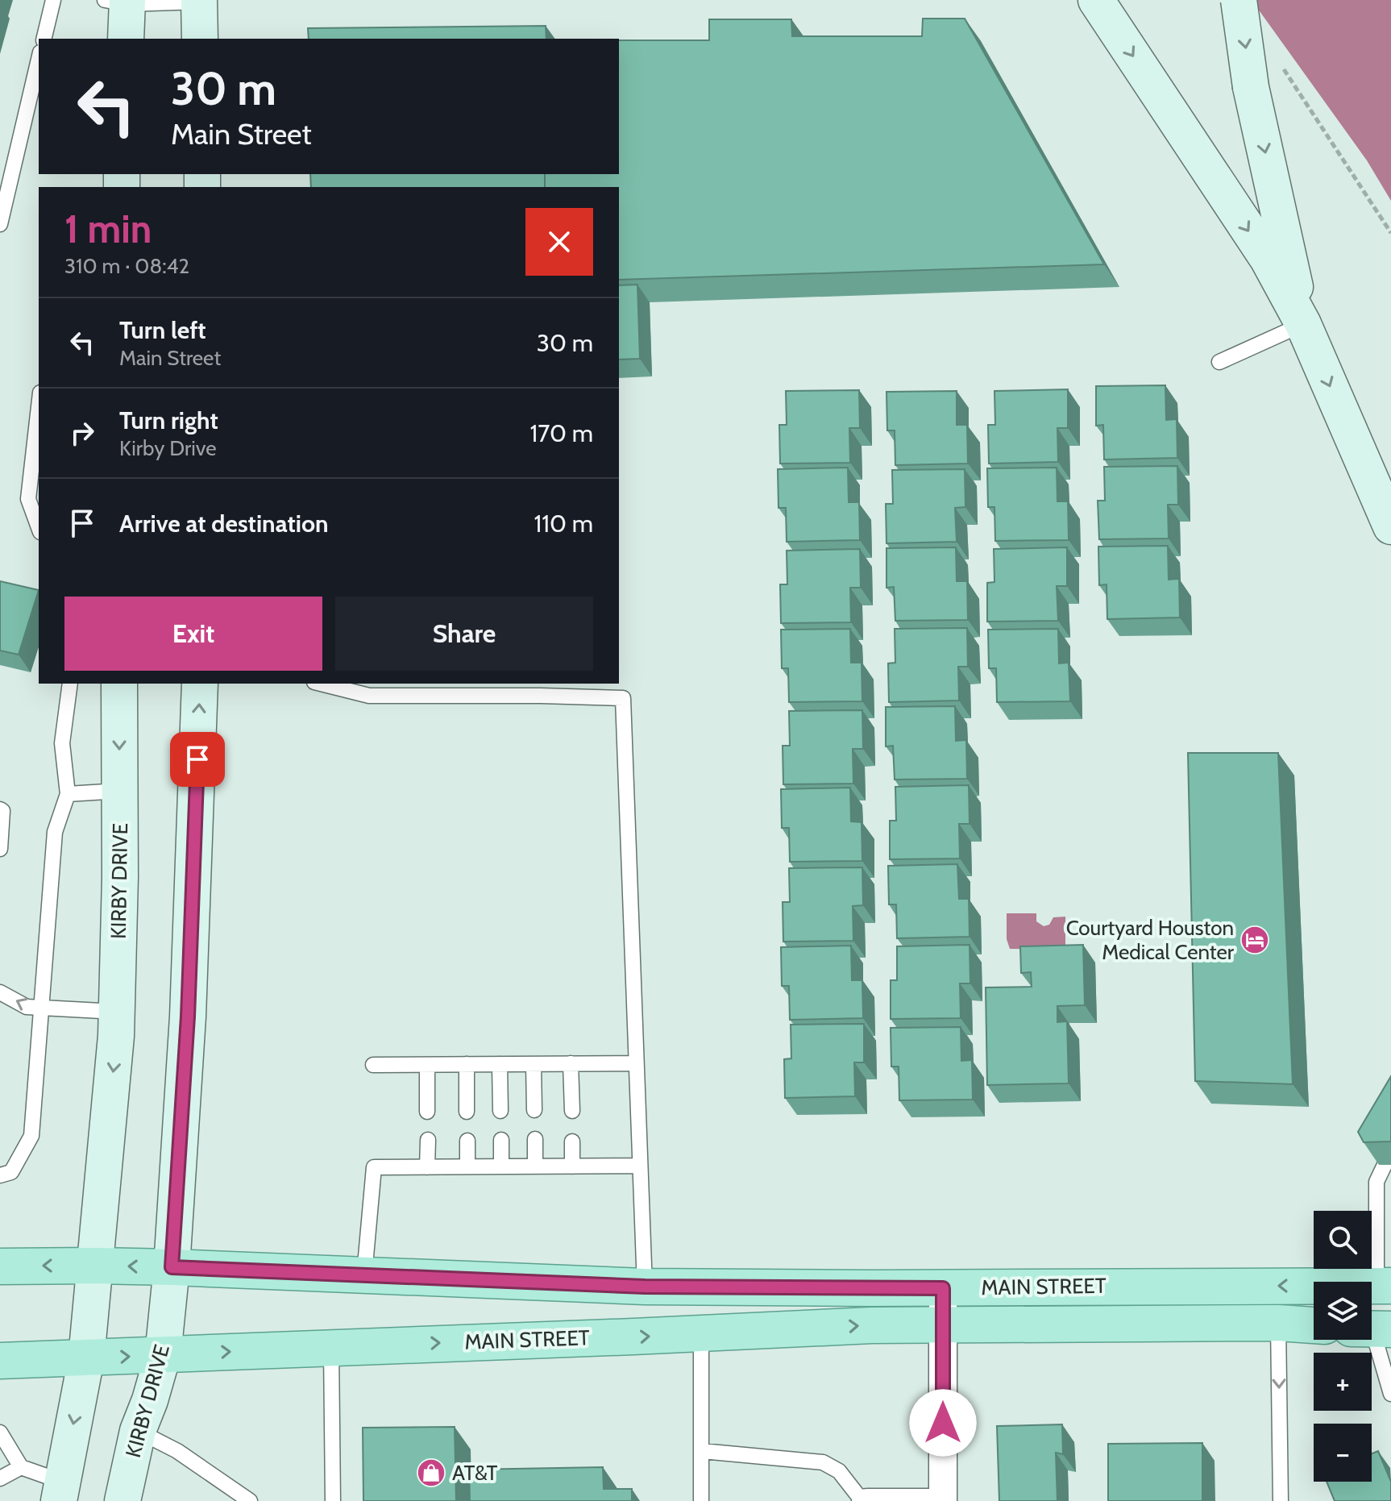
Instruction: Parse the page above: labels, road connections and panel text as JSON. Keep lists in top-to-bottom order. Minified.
{"streets":{"main road":["KIRBY DRIVE","MAIN STREET"]},"crossings":[["KIRBY DRIVE","MAIN STREET"]],"places":{"hotel":["Courtyard Houston Medical Center"],"shop":["AT&T"]},"page":{"turn":["30 m","Main Street"],"heading":["1 min","310 m · 08:42"],"list":[{"name":"Turn left","note":"Main Street","value":"30 m"},{"name":"Turn right","note":"Kirby Drive","value":"170 m"},{"name":"Arrive at destination","value":"110 m"}],"buttons":["Exit","Share"],"map_buttons":["+","−"]}}
